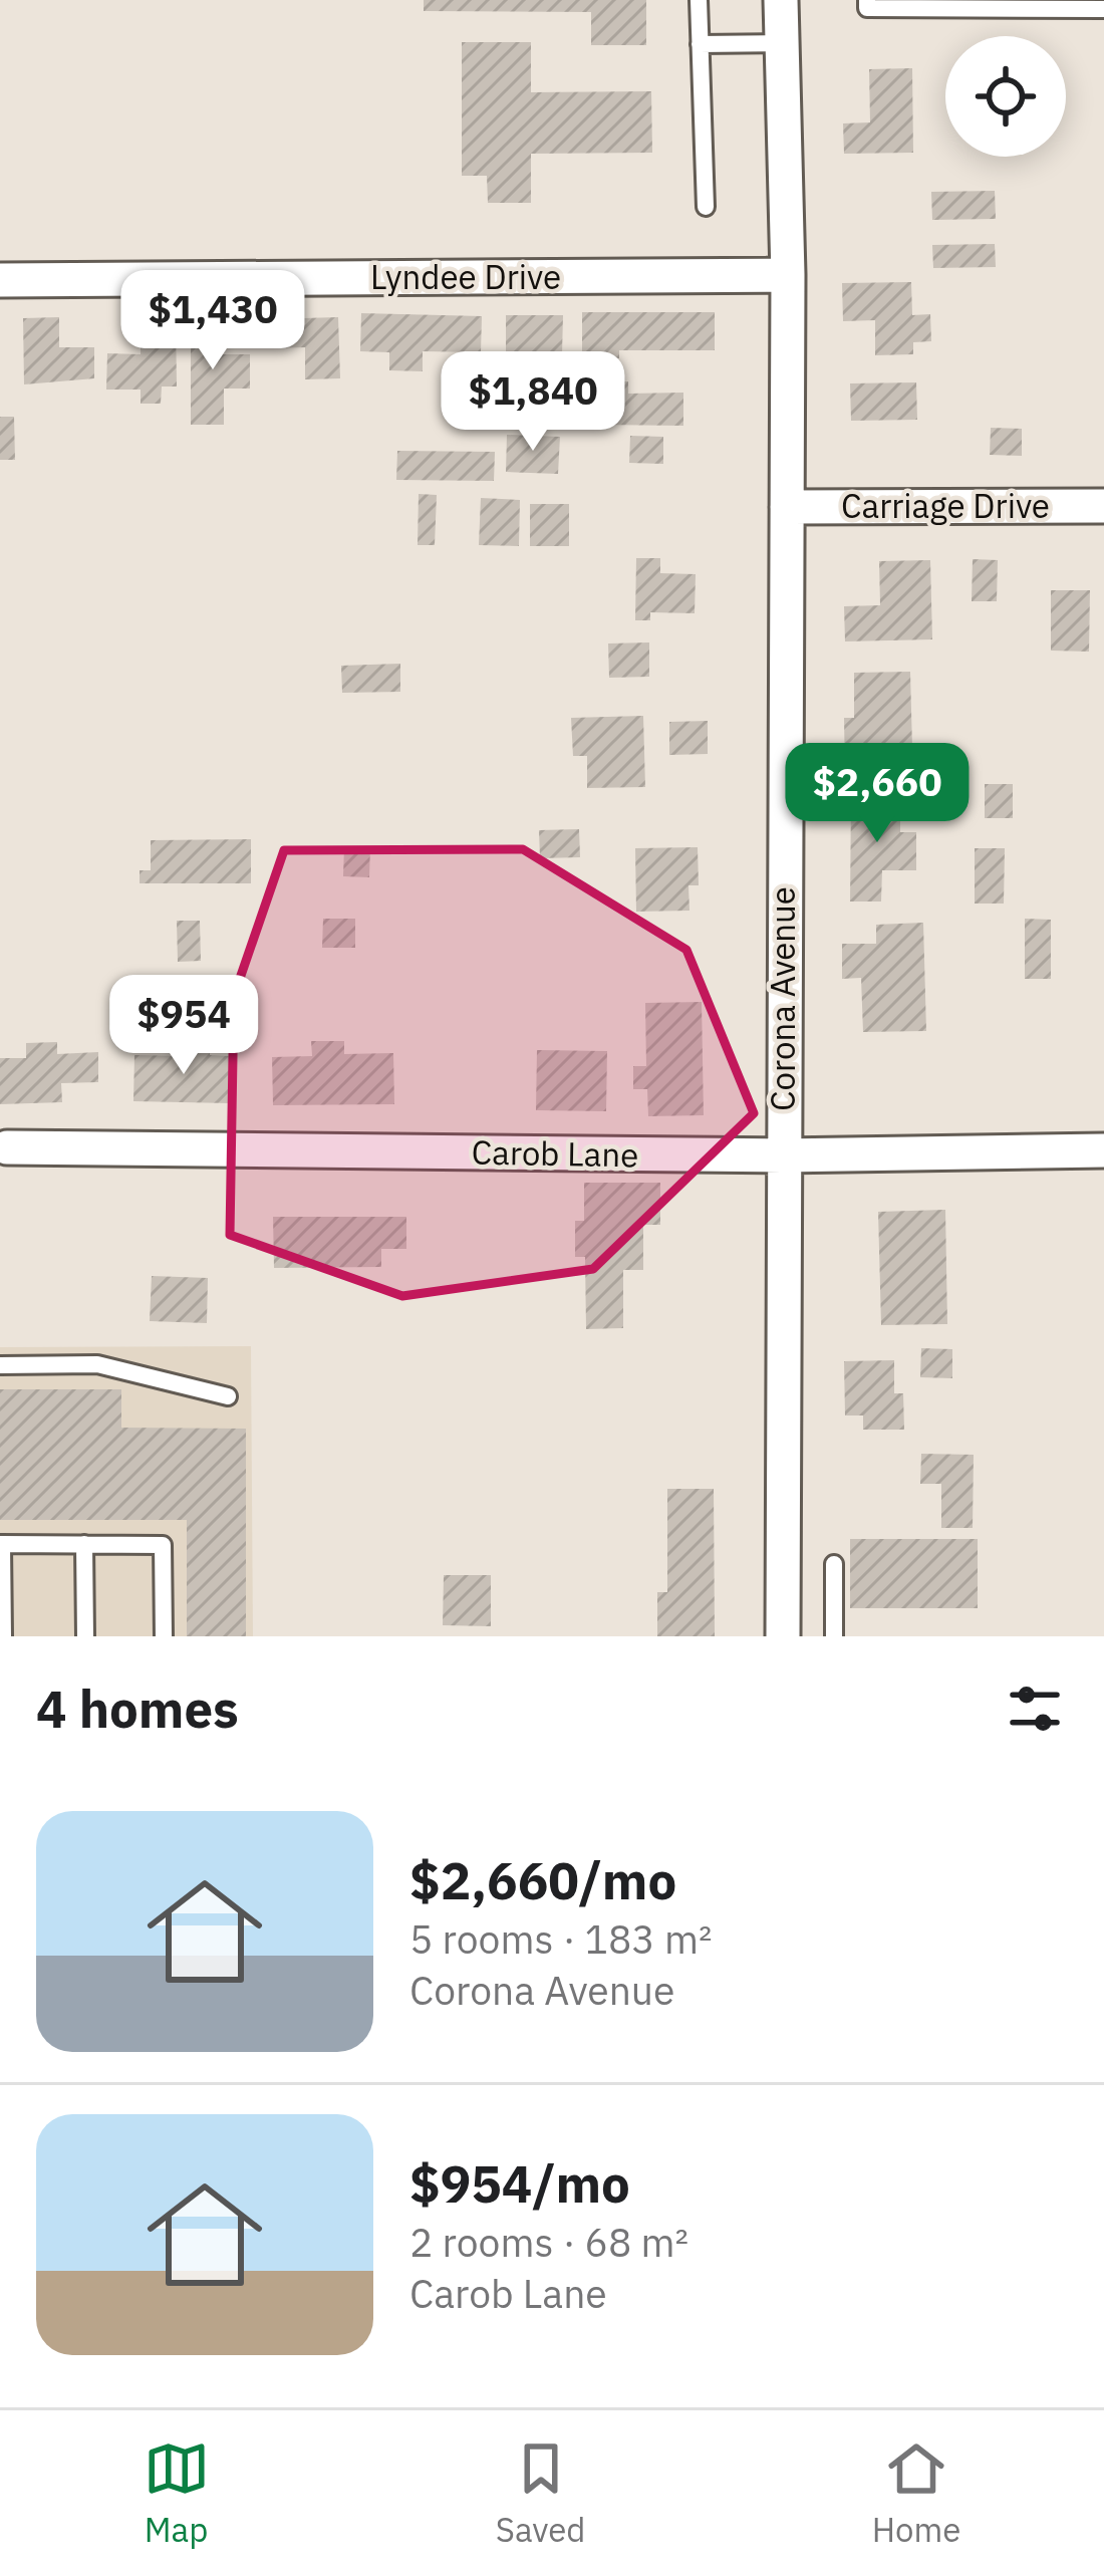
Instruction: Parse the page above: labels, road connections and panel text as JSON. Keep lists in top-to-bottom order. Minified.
{"streets":{"street":["Lyndee Drive","Carriage Drive","Corona Avenue","Carob Lane"]},"crossings":[["Lyndee Drive","Corona Avenue"],["Carriage Drive","Corona Avenue"],["Corona Avenue","Carob Lane"]],"page":{"price":["$1,430","$1,840","$2,660","$954"],"heading":"4 homes","list":[{"name":"$2,660/mo","note":"5 rooms · 183 m² · Corona Avenue"},{"name":"$954/mo","note":"2 rooms · 68 m² · Carob Lane"}],"tabs":["Map","Saved","Home"]}}
